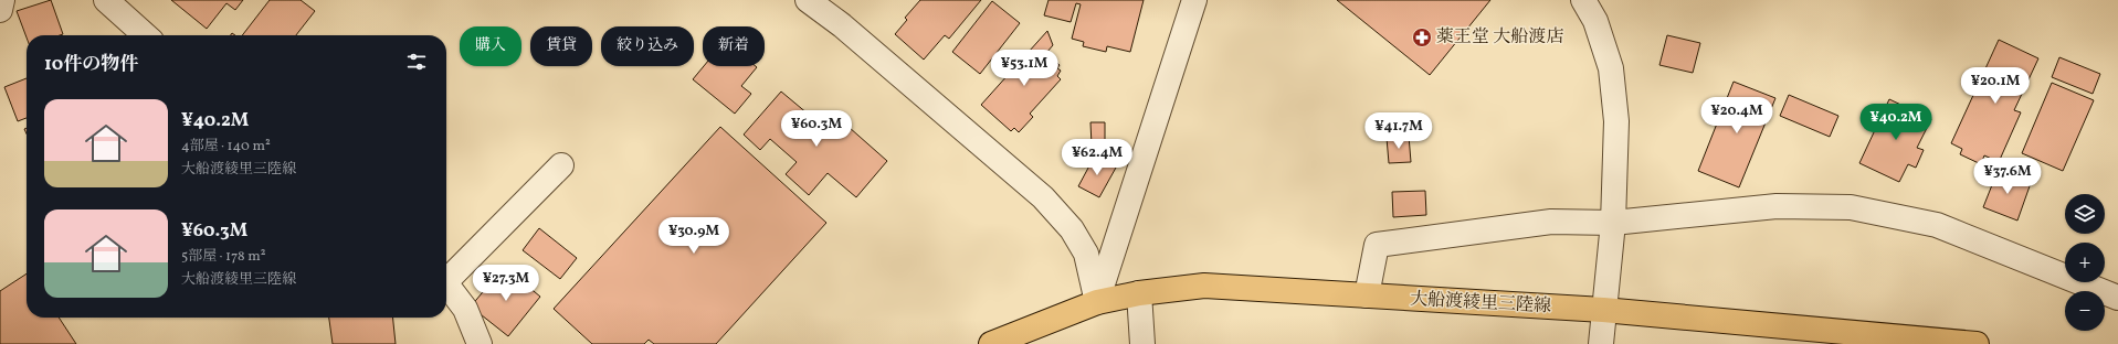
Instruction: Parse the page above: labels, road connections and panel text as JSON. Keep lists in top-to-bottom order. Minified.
{"streets":{"main road":["大船渡綾里三陸線"]},"places":{"pharmacy":["薬王堂 大船渡店"]},"page":{"chip":["購入","賃貸","絞り込み","新着"],"heading":"10件の物件","price":["¥53.1M","¥20.1M","¥20.4M","¥40.2M","¥60.3M","¥41.7M","¥62.4M","¥37.6M","¥30.9M","¥27.3M"],"list":[{"name":"¥40.2M","note":"4部屋 · 140 m² · 大船渡綾里三陸線"},{"name":"¥60.3M","note":"5部屋 · 178 m² · 大船渡綾里三陸線"}],"map_buttons":["+","−"]}}
